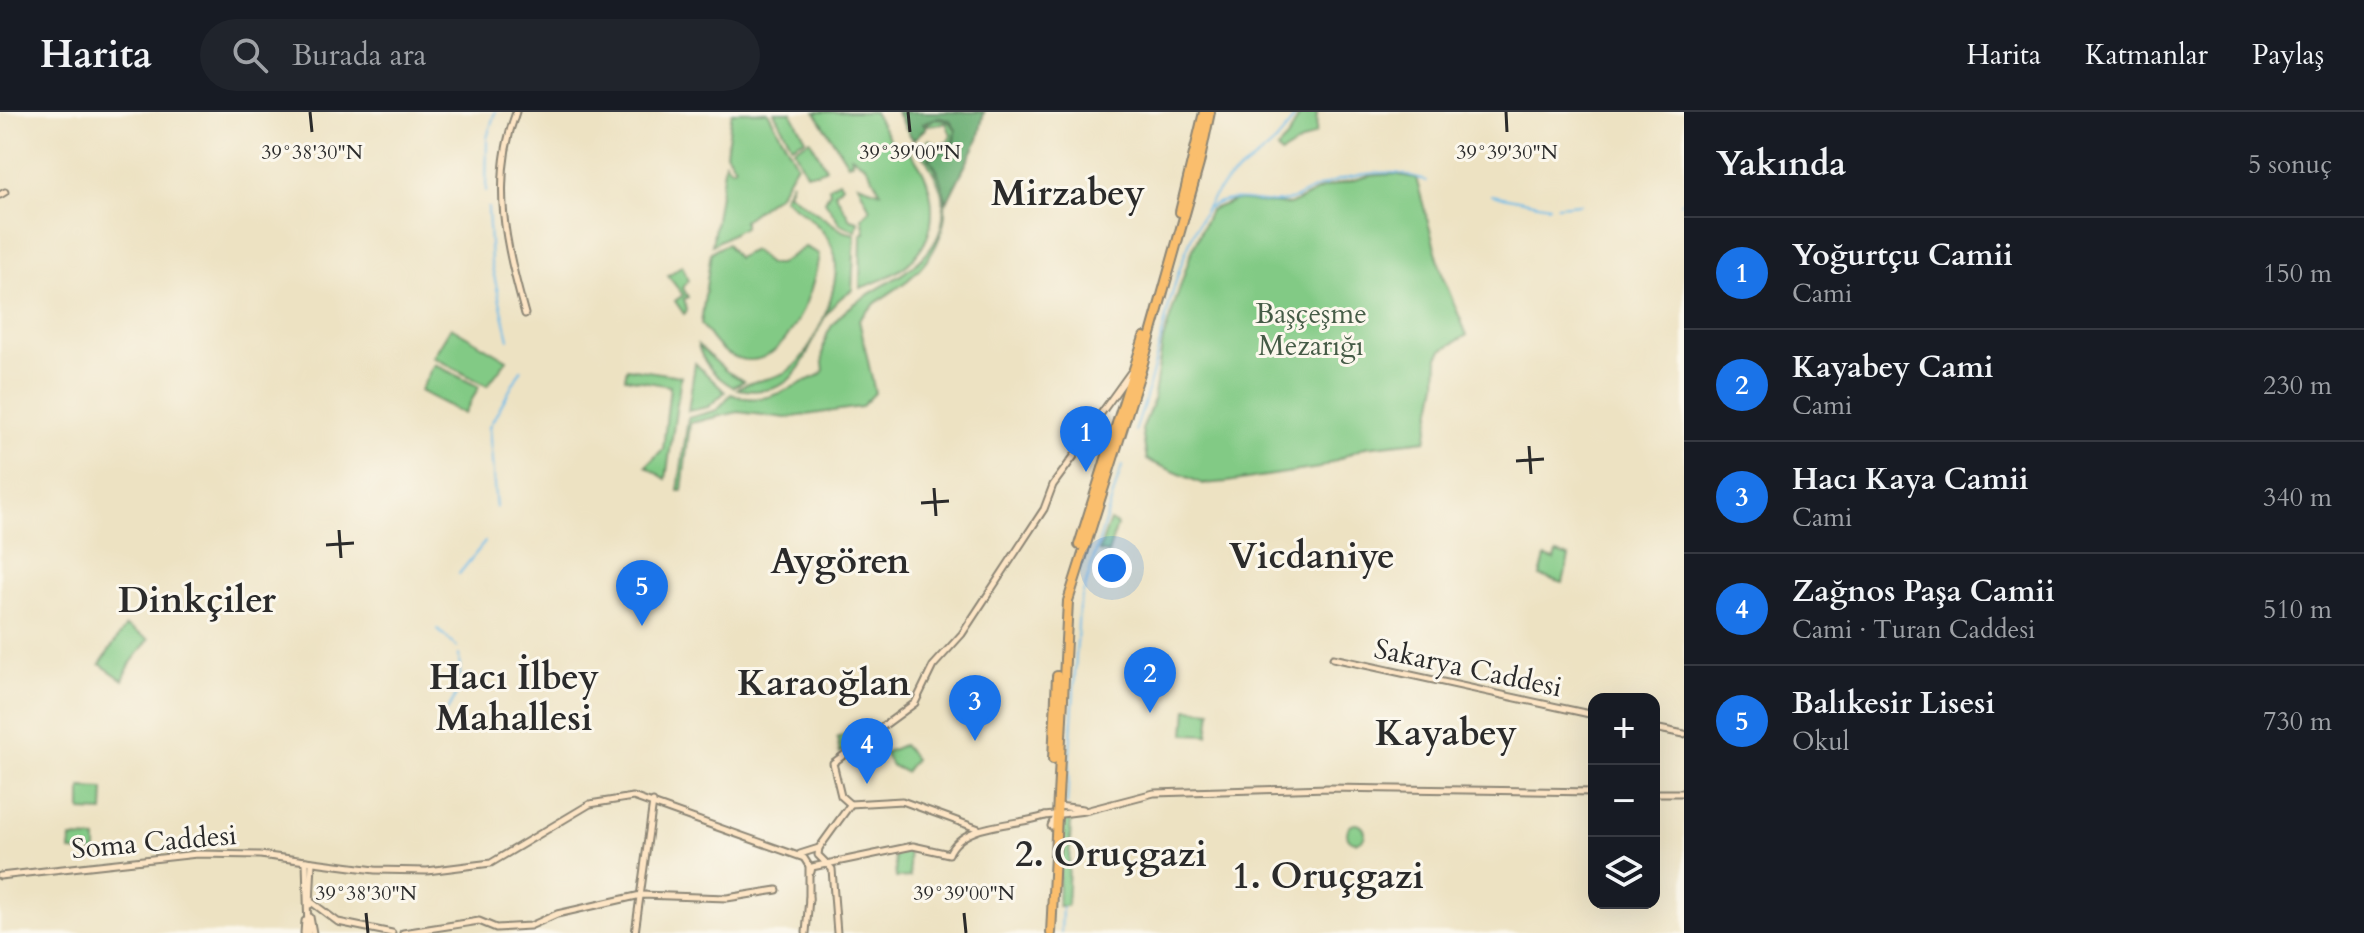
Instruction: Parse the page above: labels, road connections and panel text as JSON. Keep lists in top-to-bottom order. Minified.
{"streets":{"main road":["Sakarya Caddesi","Soma Caddesi"]},"districts":["Mirzabey","Vicdaniye","Aygören","Dinkçiler","Hacı İlbey Mahallesi","Karaoğlan","Kayabey","2. Oruçgazi","1. Oruçgazi"],"parks":["Başçeşme Mezarığı"],"page":{"header":"Harita","search":"Burada ara","nav":["Harita","Katmanlar","Paylaş"],"heading":["Yakında","5 sonuç"],"list":[{"mark":"1","name":"Yoğurtçu Camii","note":"Cami","value":"150 m"},{"mark":"2","name":"Kayabey Cami","note":"Cami","value":"230 m"},{"mark":"3","name":"Hacı Kaya Camii","note":"Cami","value":"340 m"},{"mark":"4","name":"Zağnos Paşa Camii","note":"Cami · Turan Caddesi","value":"510 m"},{"mark":"5","name":"Balıkesir Lisesi","note":"Okul","value":"730 m"}],"pins":["1","5","2","3","4"],"map_buttons":["+","−"]},"coordinates":["39°38'30\"N","39°39'00\"N","39°39'30\"N"]}
